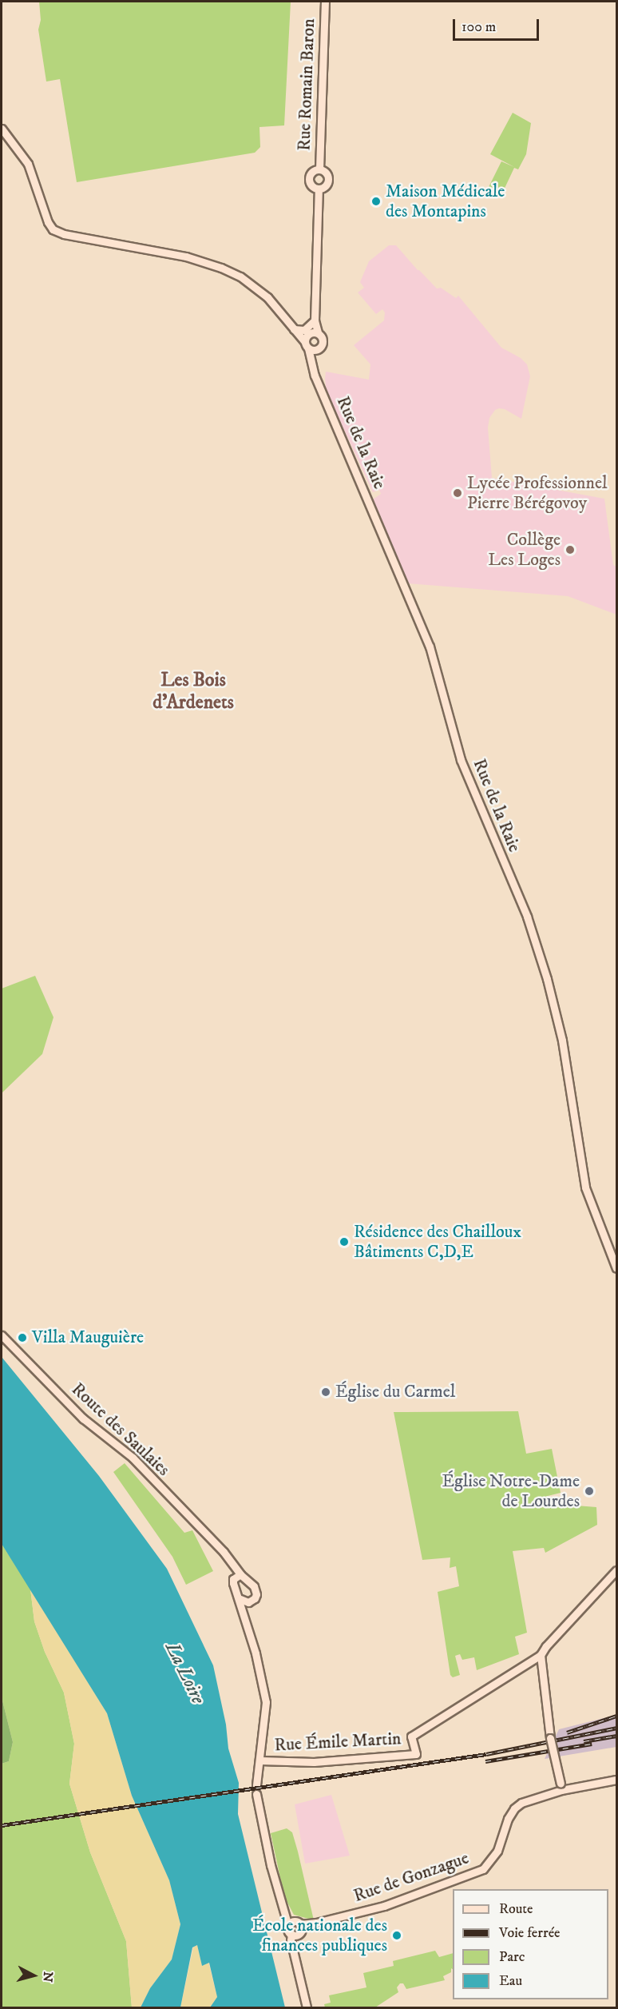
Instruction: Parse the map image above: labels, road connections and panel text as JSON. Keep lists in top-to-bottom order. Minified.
{"streets":{"street":["Rue Romain Baron","Rue de la Raie","Route des Saulaies","Rue Émile Martin","Rue de Gonzague"]},"crossings":[["Route des Saulaies","Rue Émile Martin"]],"districts":["Les Bois d'Ardenets"],"water":["La Loire"],"places":["Maison Médicale des Montapins","Lycée Professionnel Pierre Bérégovoy","Collège Les Loges","Résidence des Chailloux Bâtiments C,D,E","Villa Mauguière","Église du Carmel","Église Notre-Dame de Lourdes","École nationale des finances publiques"],"legend":["Route","Voie ferrée","Parc","Eau"],"scale_bar":"100 m","north":"right"}
